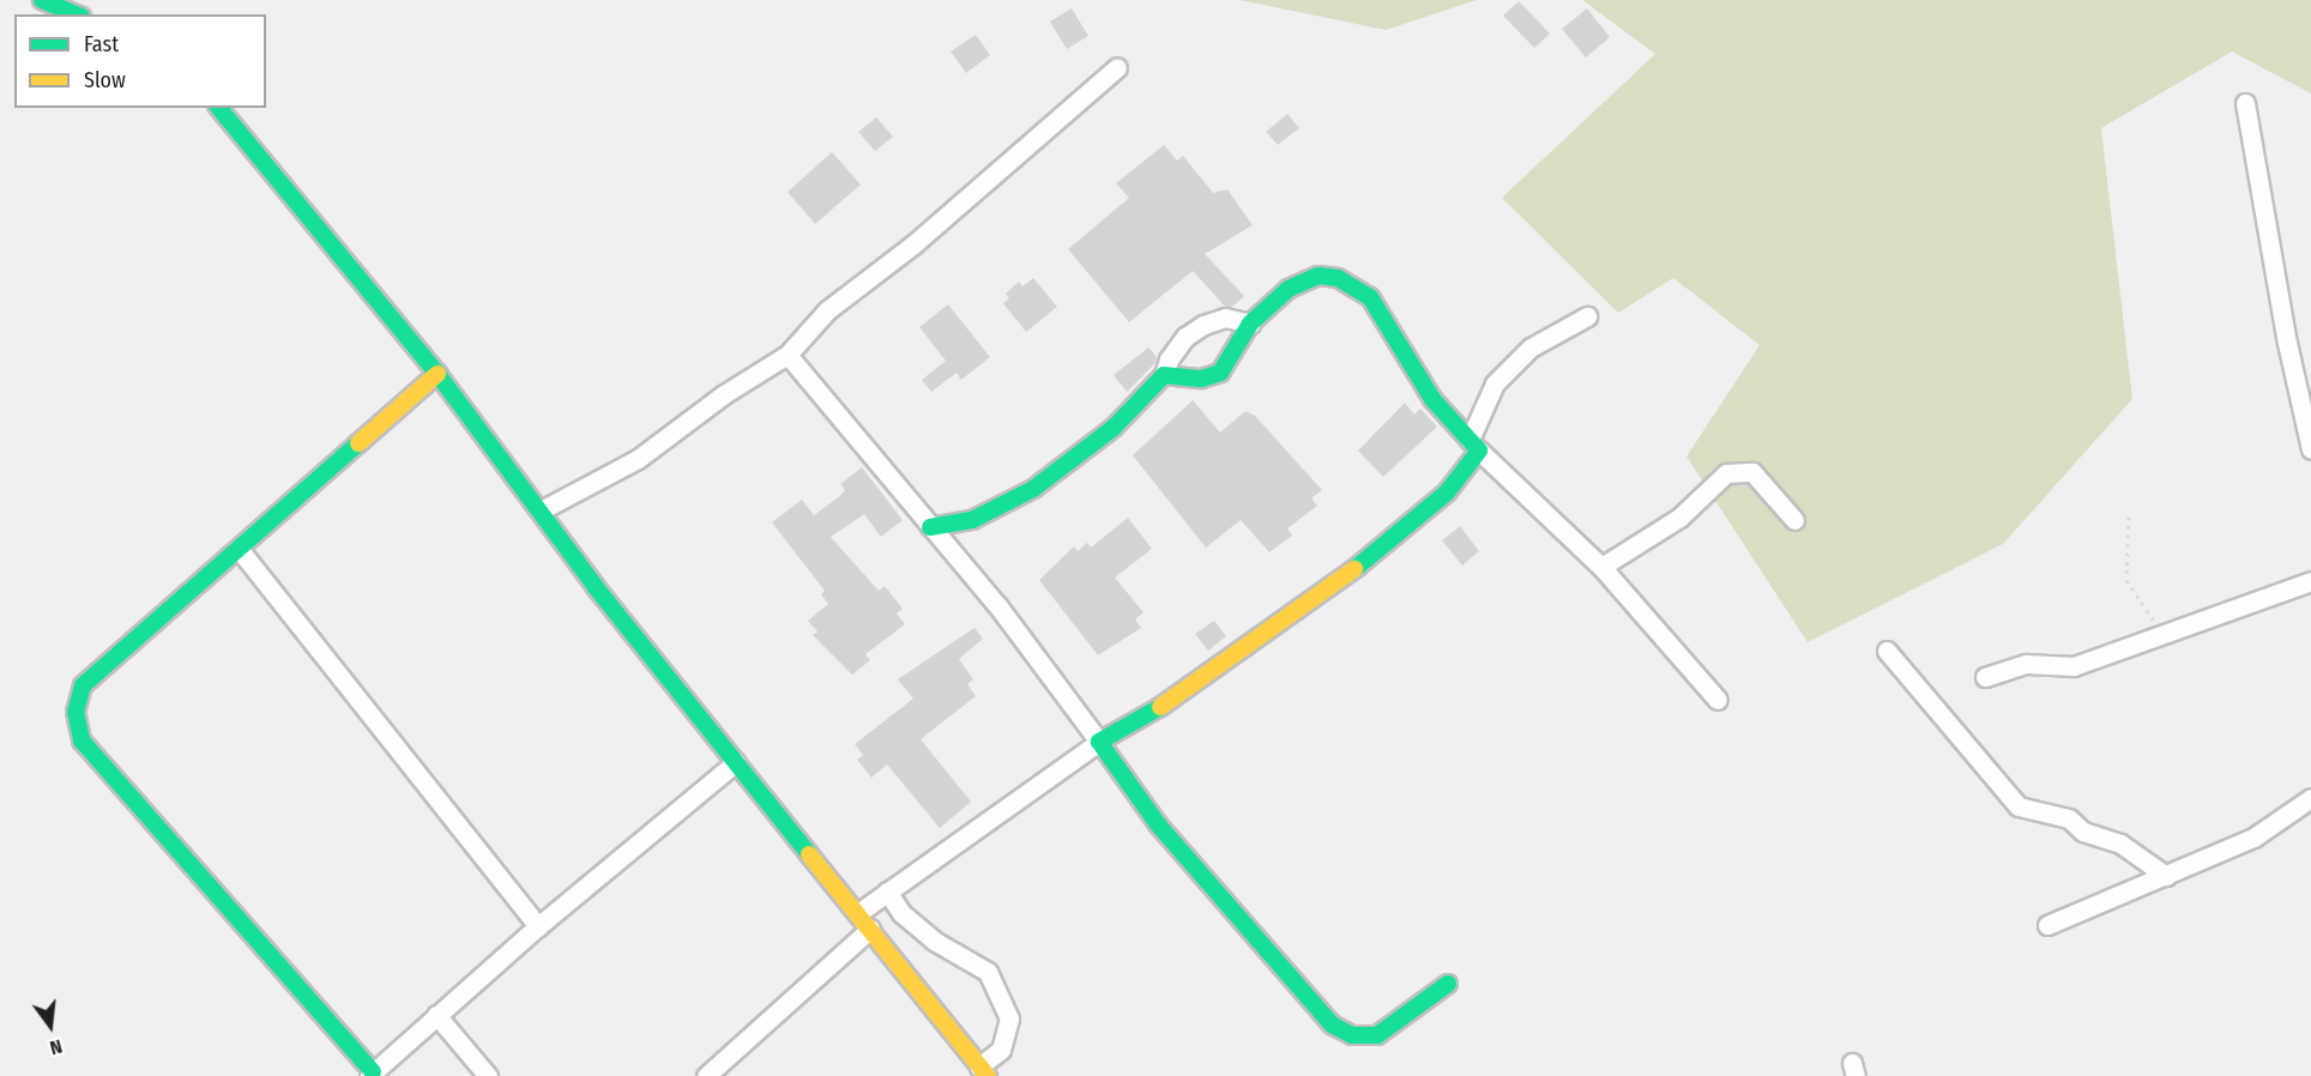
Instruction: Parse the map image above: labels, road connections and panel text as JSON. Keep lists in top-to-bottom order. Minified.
{"legend":["Fast","Slow"],"north":"bottom"}
